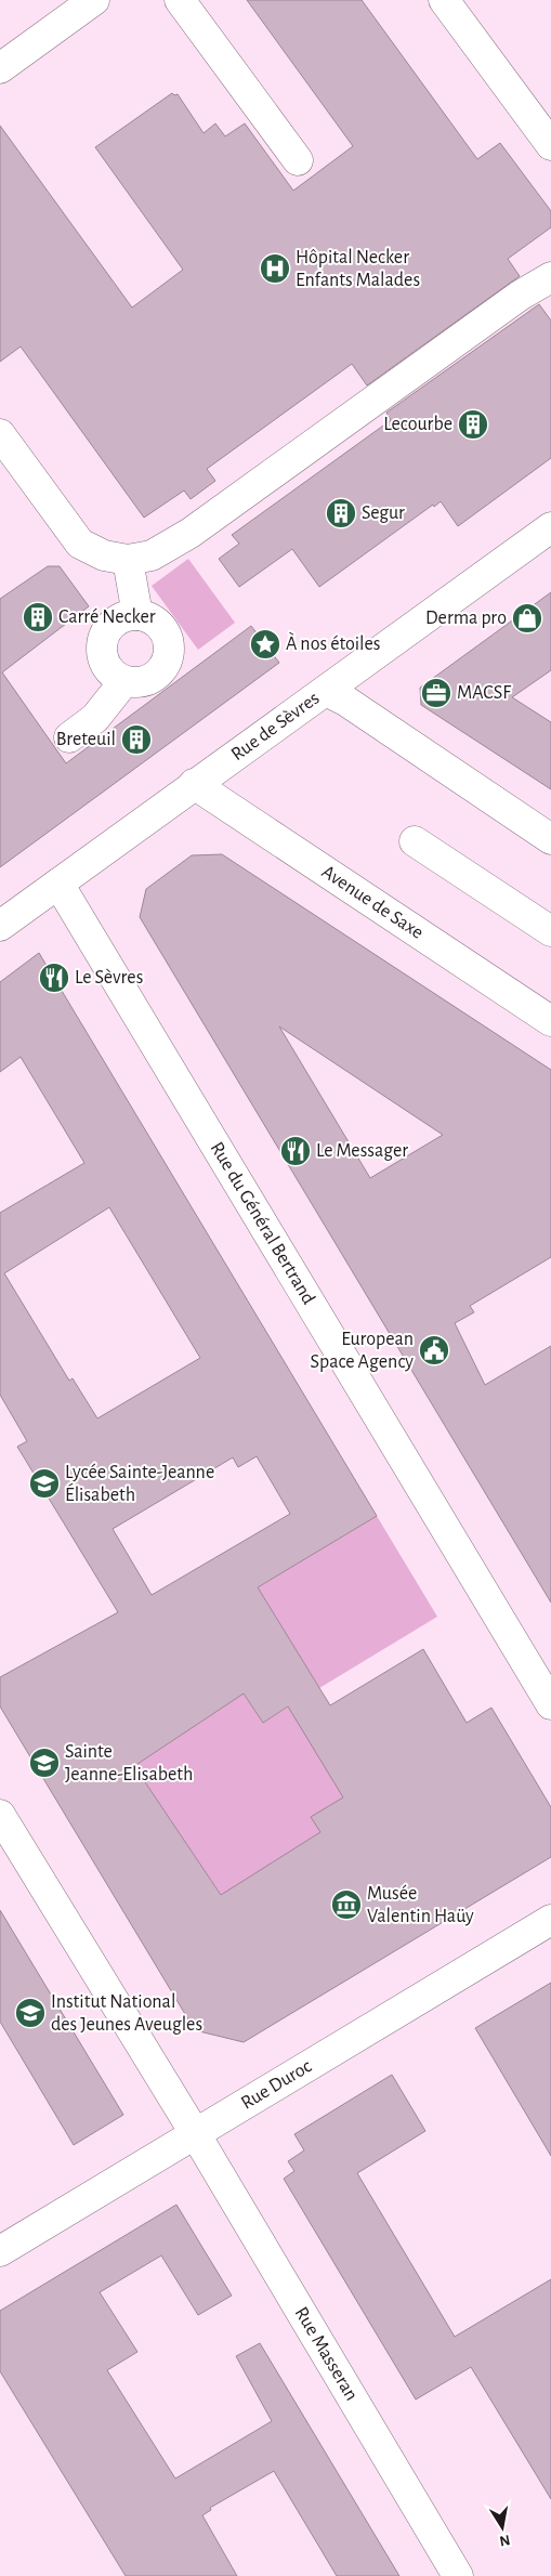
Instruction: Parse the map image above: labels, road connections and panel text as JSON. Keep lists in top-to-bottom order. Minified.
{"streets":{"street":["Rue de Sèvres","Avenue de Saxe","Rue du Général Bertrand","Rue Duroc","Rue Masseran"]},"crossings":[["Rue de Sèvres","Avenue de Saxe"],["Rue de Sèvres","Rue du Général Bertrand"],["Rue Duroc","Rue Masseran"]],"places":{"hospital":["Hôpital Necker Enfants Malades"],"building":["Lecourbe","Segur","Carré Necker","Breteuil"],"shop":["Derma pro"],"place":["À nos étoiles"],"office":["MACSF"],"restaurant":["Le Sèvres","Le Messager"],"public building":["European Space Agency"],"school or university":["Lycée Sainte-Jeanne Élisabeth","Sainte Jeanne-Elisabeth","Institut National des Jeunes Aveugles"],"museum":["Musée Valentin Haüy"]},"north":"bottom"}
